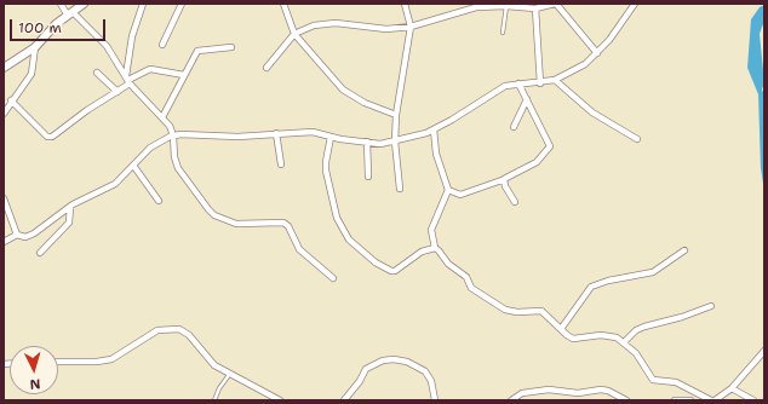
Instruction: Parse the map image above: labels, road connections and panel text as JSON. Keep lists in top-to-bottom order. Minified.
{"scale_bar":"100 m","north":"bottom"}
